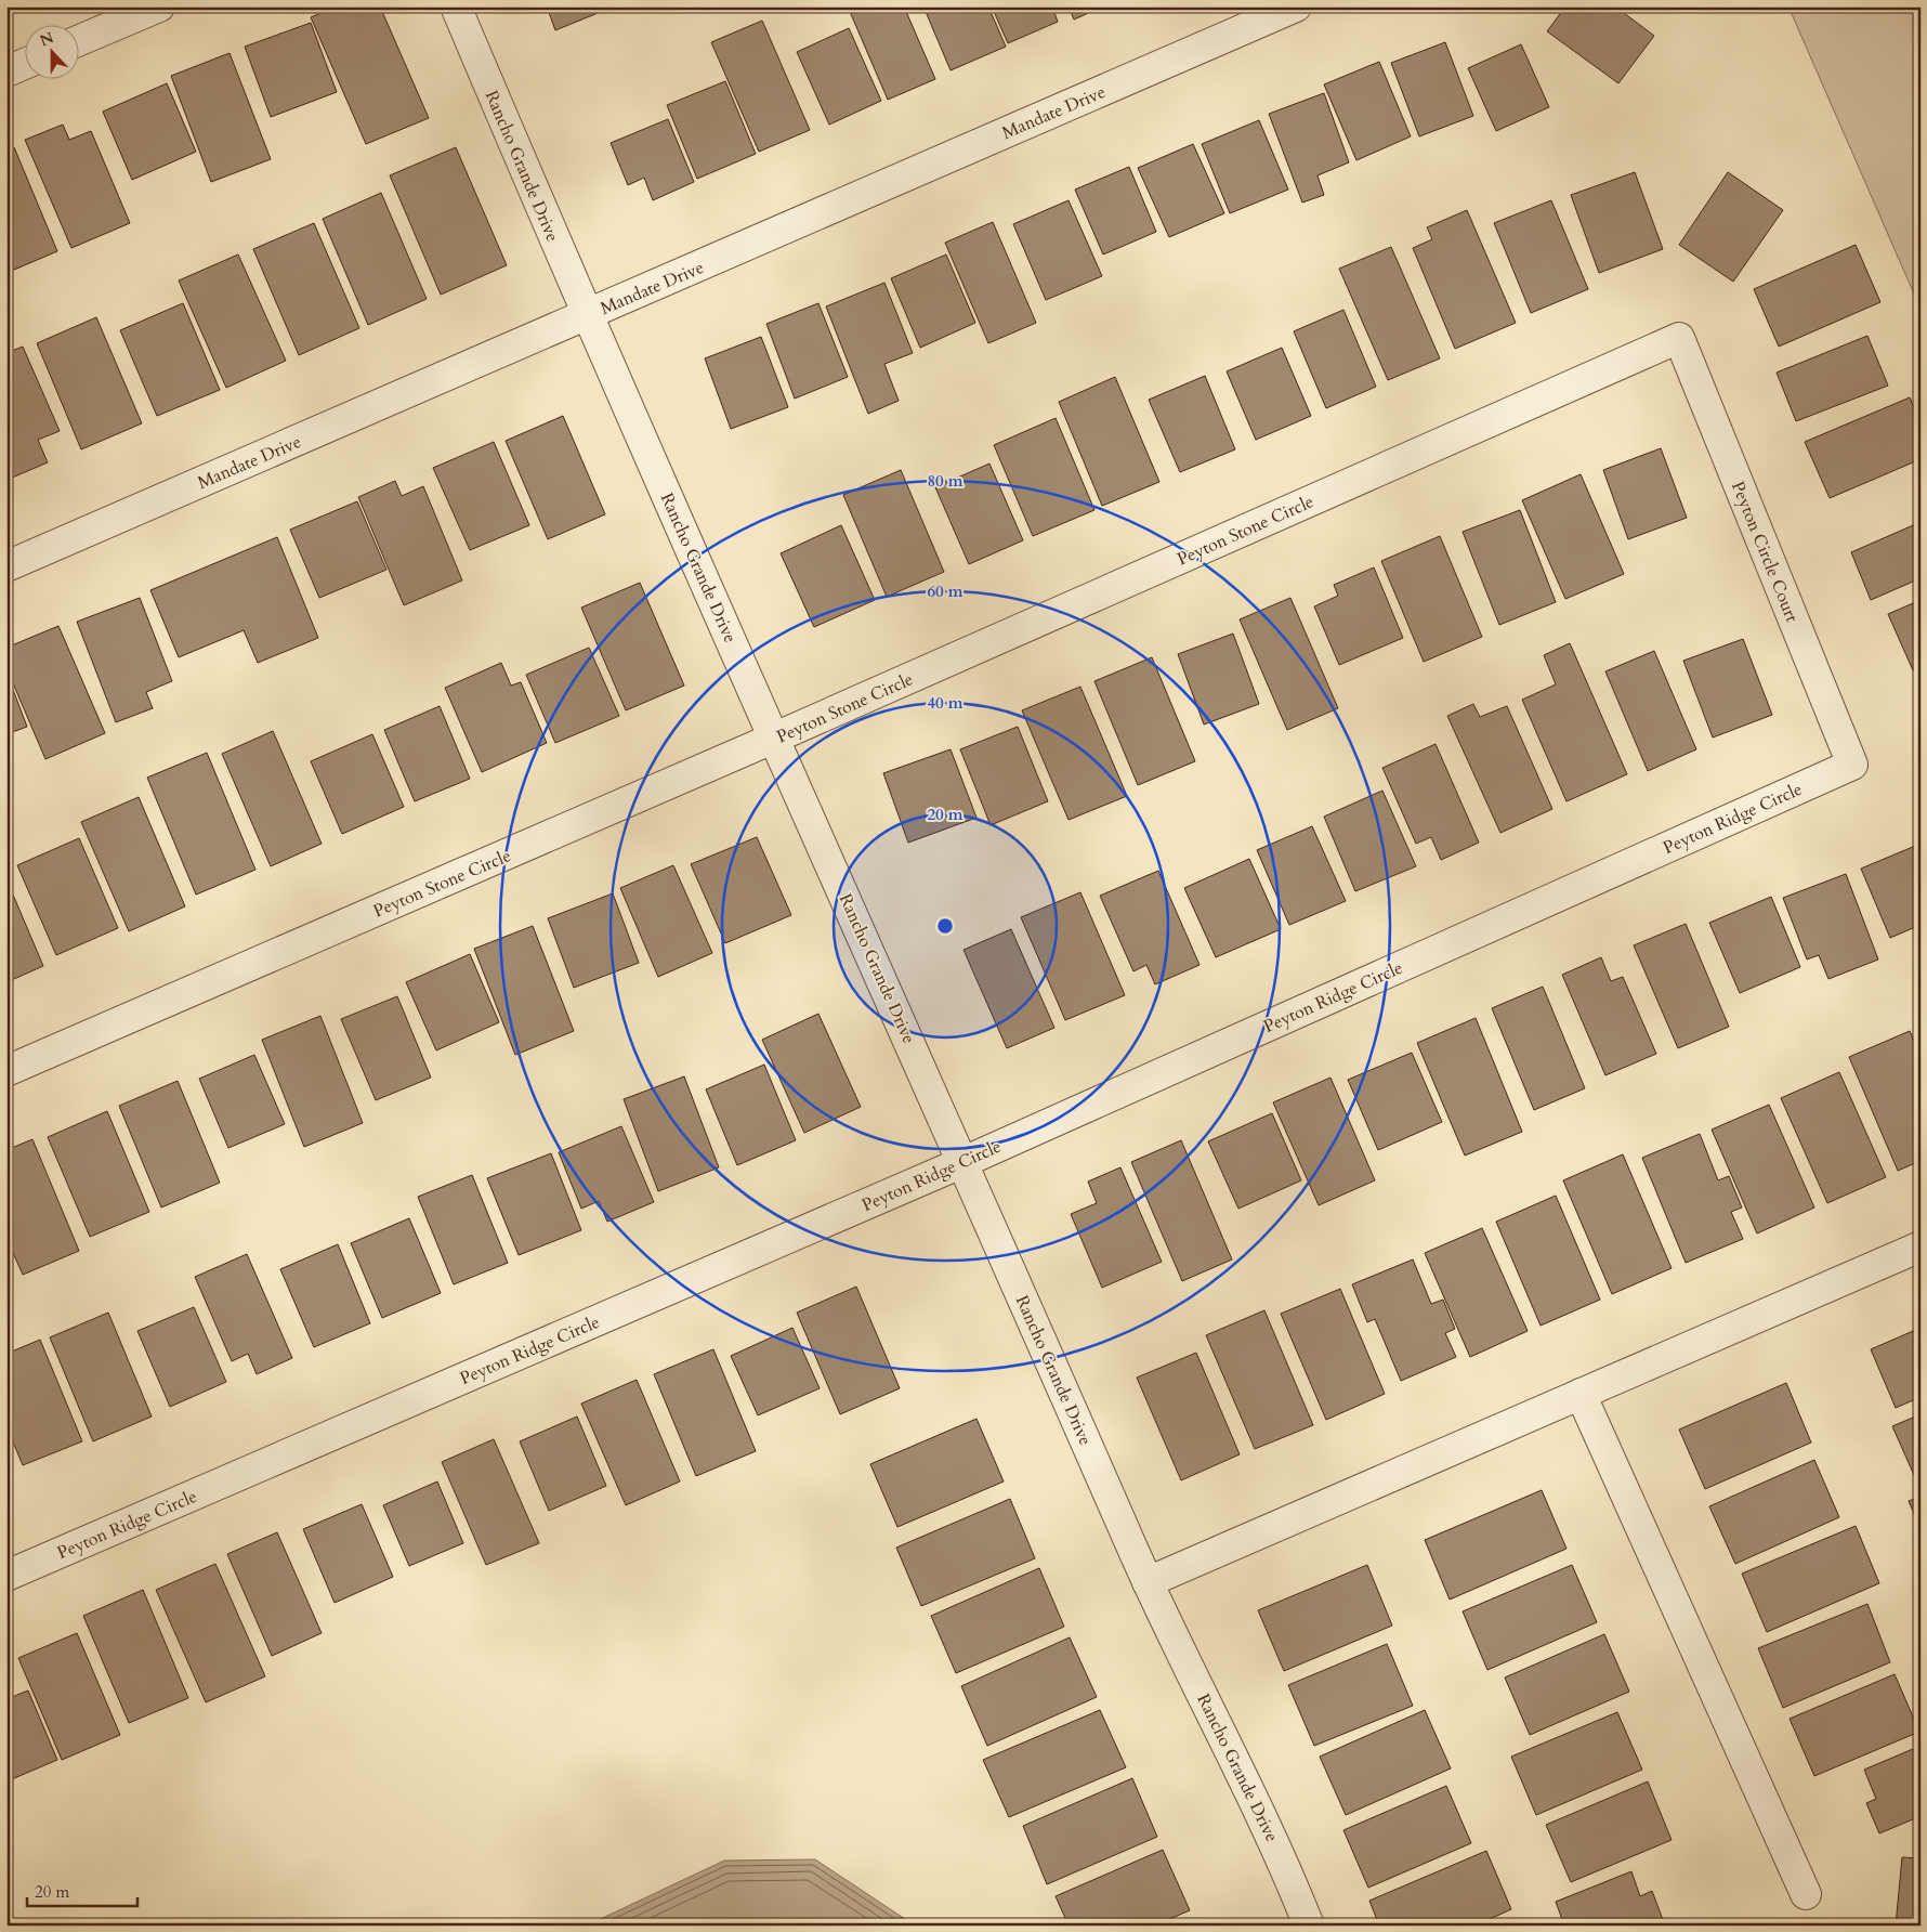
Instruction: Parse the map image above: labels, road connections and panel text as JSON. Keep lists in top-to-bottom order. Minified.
{"streets":{"street":["Mandate Drive","Rancho Grande Drive","Peyton Stone Circle","Peyton Circle Court","Peyton Ridge Circle"]},"crossings":[["Mandate Drive","Rancho Grande Drive"],["Rancho Grande Drive","Peyton Stone Circle"],["Rancho Grande Drive","Peyton Ridge Circle"],["Peyton Stone Circle","Peyton Circle Court"],["Peyton Circle Court","Peyton Ridge Circle"]],"scale_bar":"20 m","north":"top","rings":["80 m","60 m","40 m","20 m"]}
